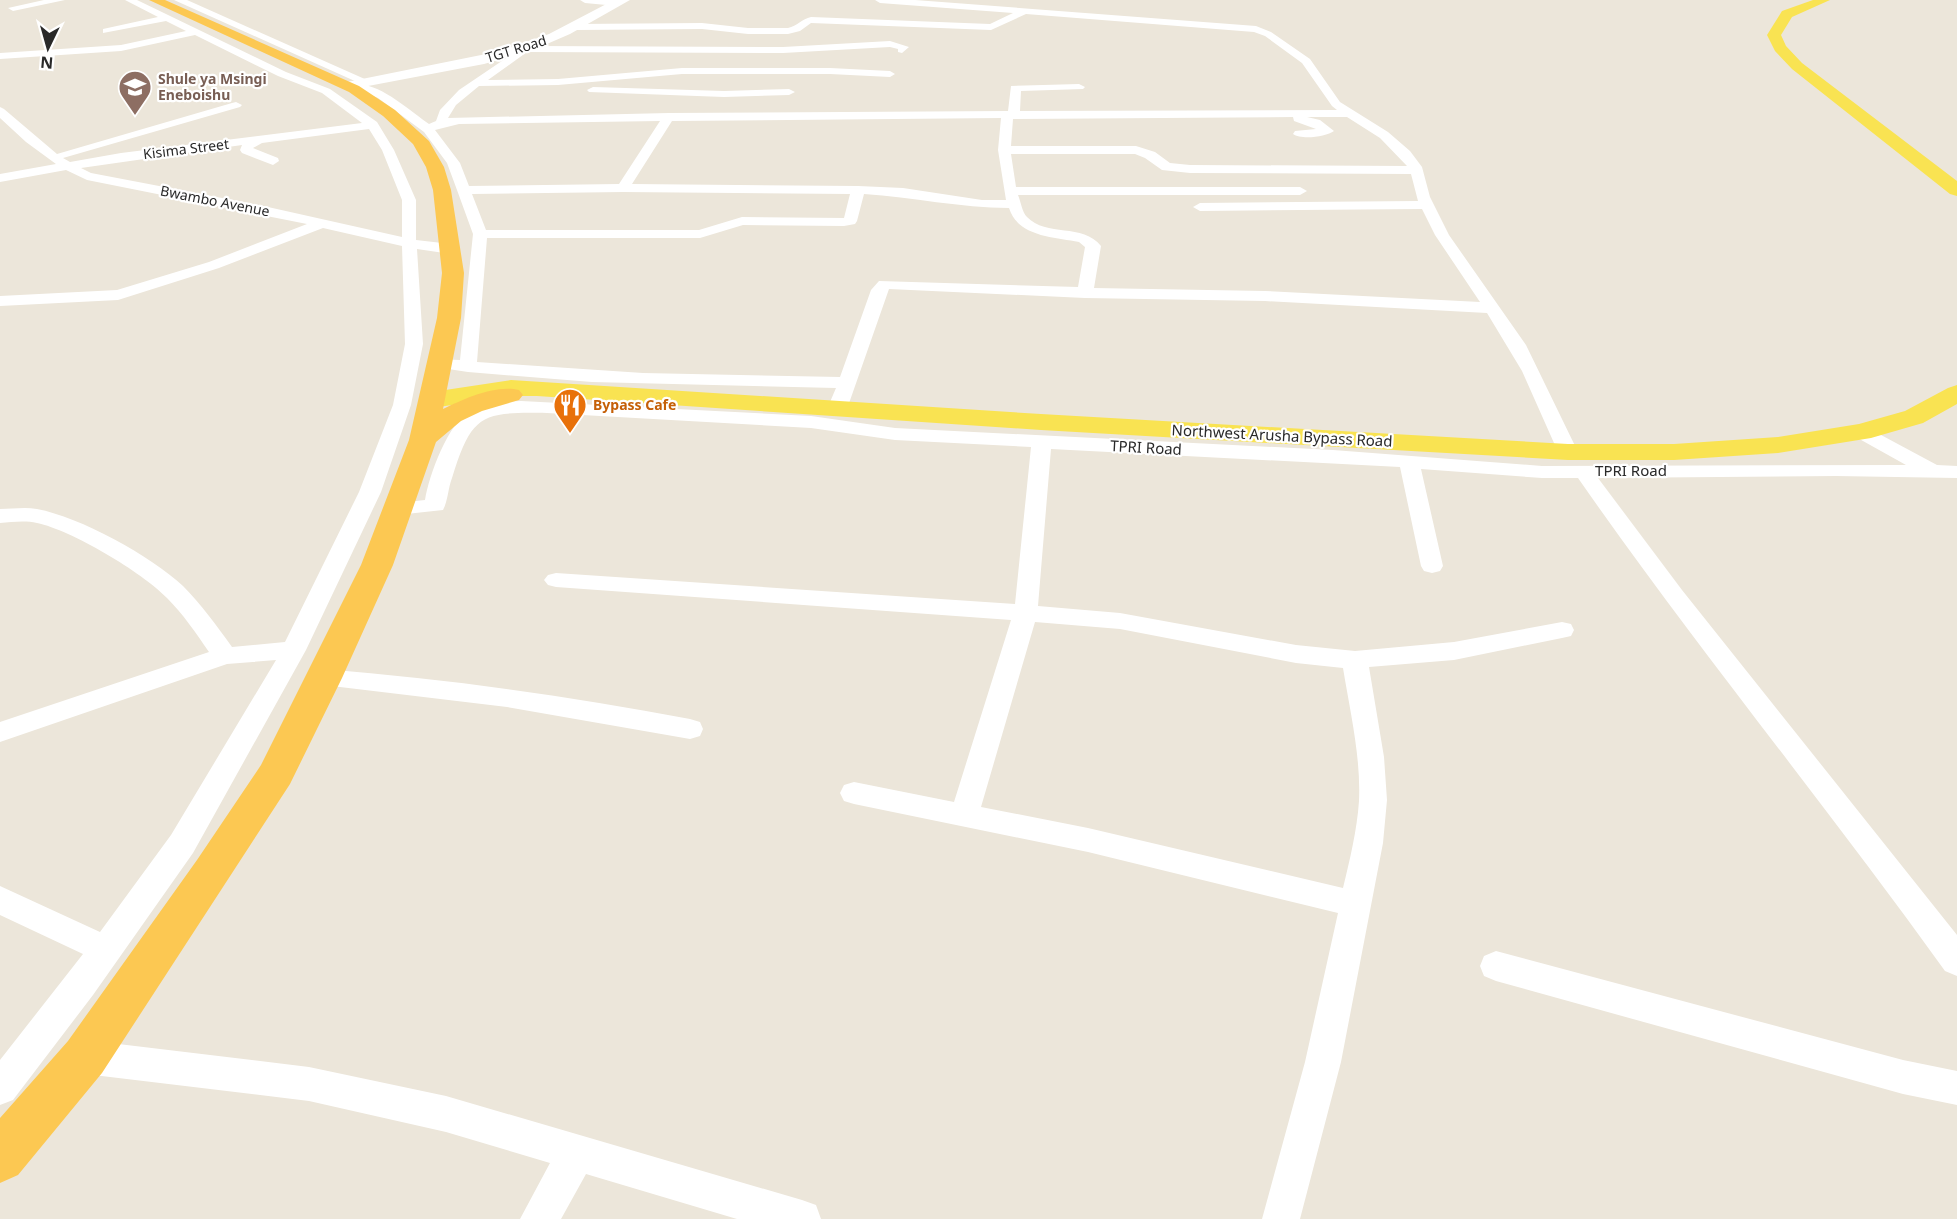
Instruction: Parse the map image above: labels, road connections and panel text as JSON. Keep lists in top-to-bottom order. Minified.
{"streets":{"main road":["Northwest Arusha Bypass Road"],"street":["TGT Road","Kisima Street","Bwambo Avenue","TPRI Road"]},"crossings":[["Kisima Street","Bwambo Avenue"],["Northwest Arusha Bypass Road","TPRI Road"]],"places":{"school or university":["Shule ya Msingi Eneboishu"],"restaurant":["Bypass Cafe"]},"north":"bottom"}
